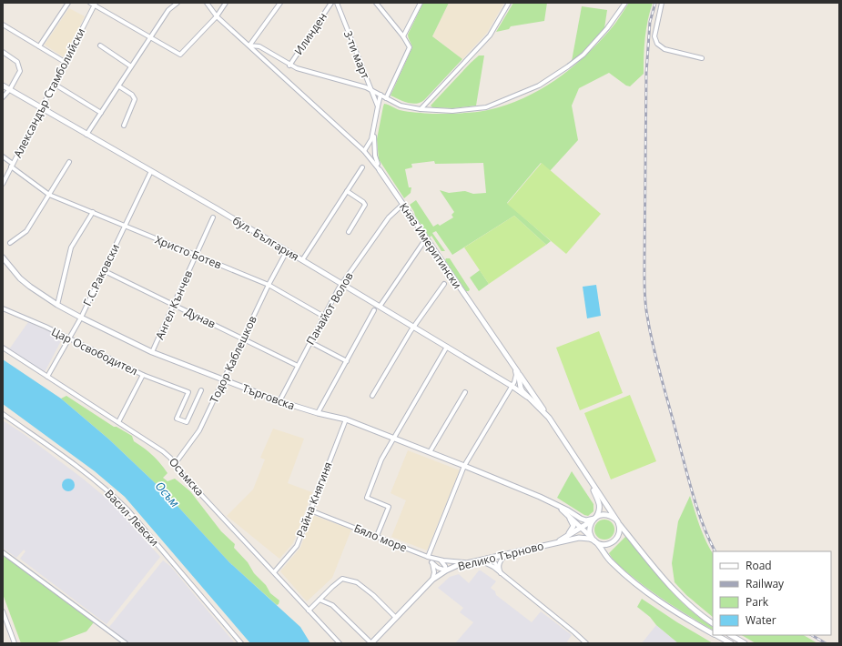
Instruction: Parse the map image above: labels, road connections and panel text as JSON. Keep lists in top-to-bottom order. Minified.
{"streets":{"street":["Илинден","3-ти март","Александър Стамболийски","бул. България","Княз Имеритински","Христо Ботев","Г.С.Раковски","Ангел Кънчев","Панайот Волов","Дунав","Цар Освободител","Тодор Каблешков","Търговска","Осъмска","Райна Княгиня","Васил Левски","Бяло море","Велико Търново"]},"crossings":[["Александър Стамболийски","бул. България"],["Александър Стамболийски","Христо Ботев"],["бул. България","Княз Имеритински"],["бул. България","Г.С.Раковски"],["бул. България","Панайот Волов"],["бул. България","Тодор Каблешков"],["Княз Имеритински","Панайот Волов"],["Княз Имеритински","Велико Търново"],["Христо Ботев","Г.С.Раковски"],["Христо Ботев","Ангел Кънчев"],["Христо Ботев","Панайот Волов"],["Христо Ботев","Тодор Каблешков"],["Г.С.Раковски","Дунав"],["Г.С.Раковски","Цар Освободител"],["Г.С.Раковски","Търговска"],["Г.С.Раковски","Осъмска"],["Ангел Кънчев","Дунав"],["Ангел Кънчев","Търговска"],["Панайот Волов","Дунав"],["Панайот Волов","Търговска"],["Дунав","Тодор Каблешков"],["Тодор Каблешков","Търговска"],["Тодор Каблешков","Осъмска"],["Търговска","Райна Княгиня"],["Осъмска","Райна Княгиня"],["Райна Княгиня","Бяло море"],["Бяло море","Велико Търново"]],"water":["Осъм"],"legend":["Road","Railway","Park","Water"]}
